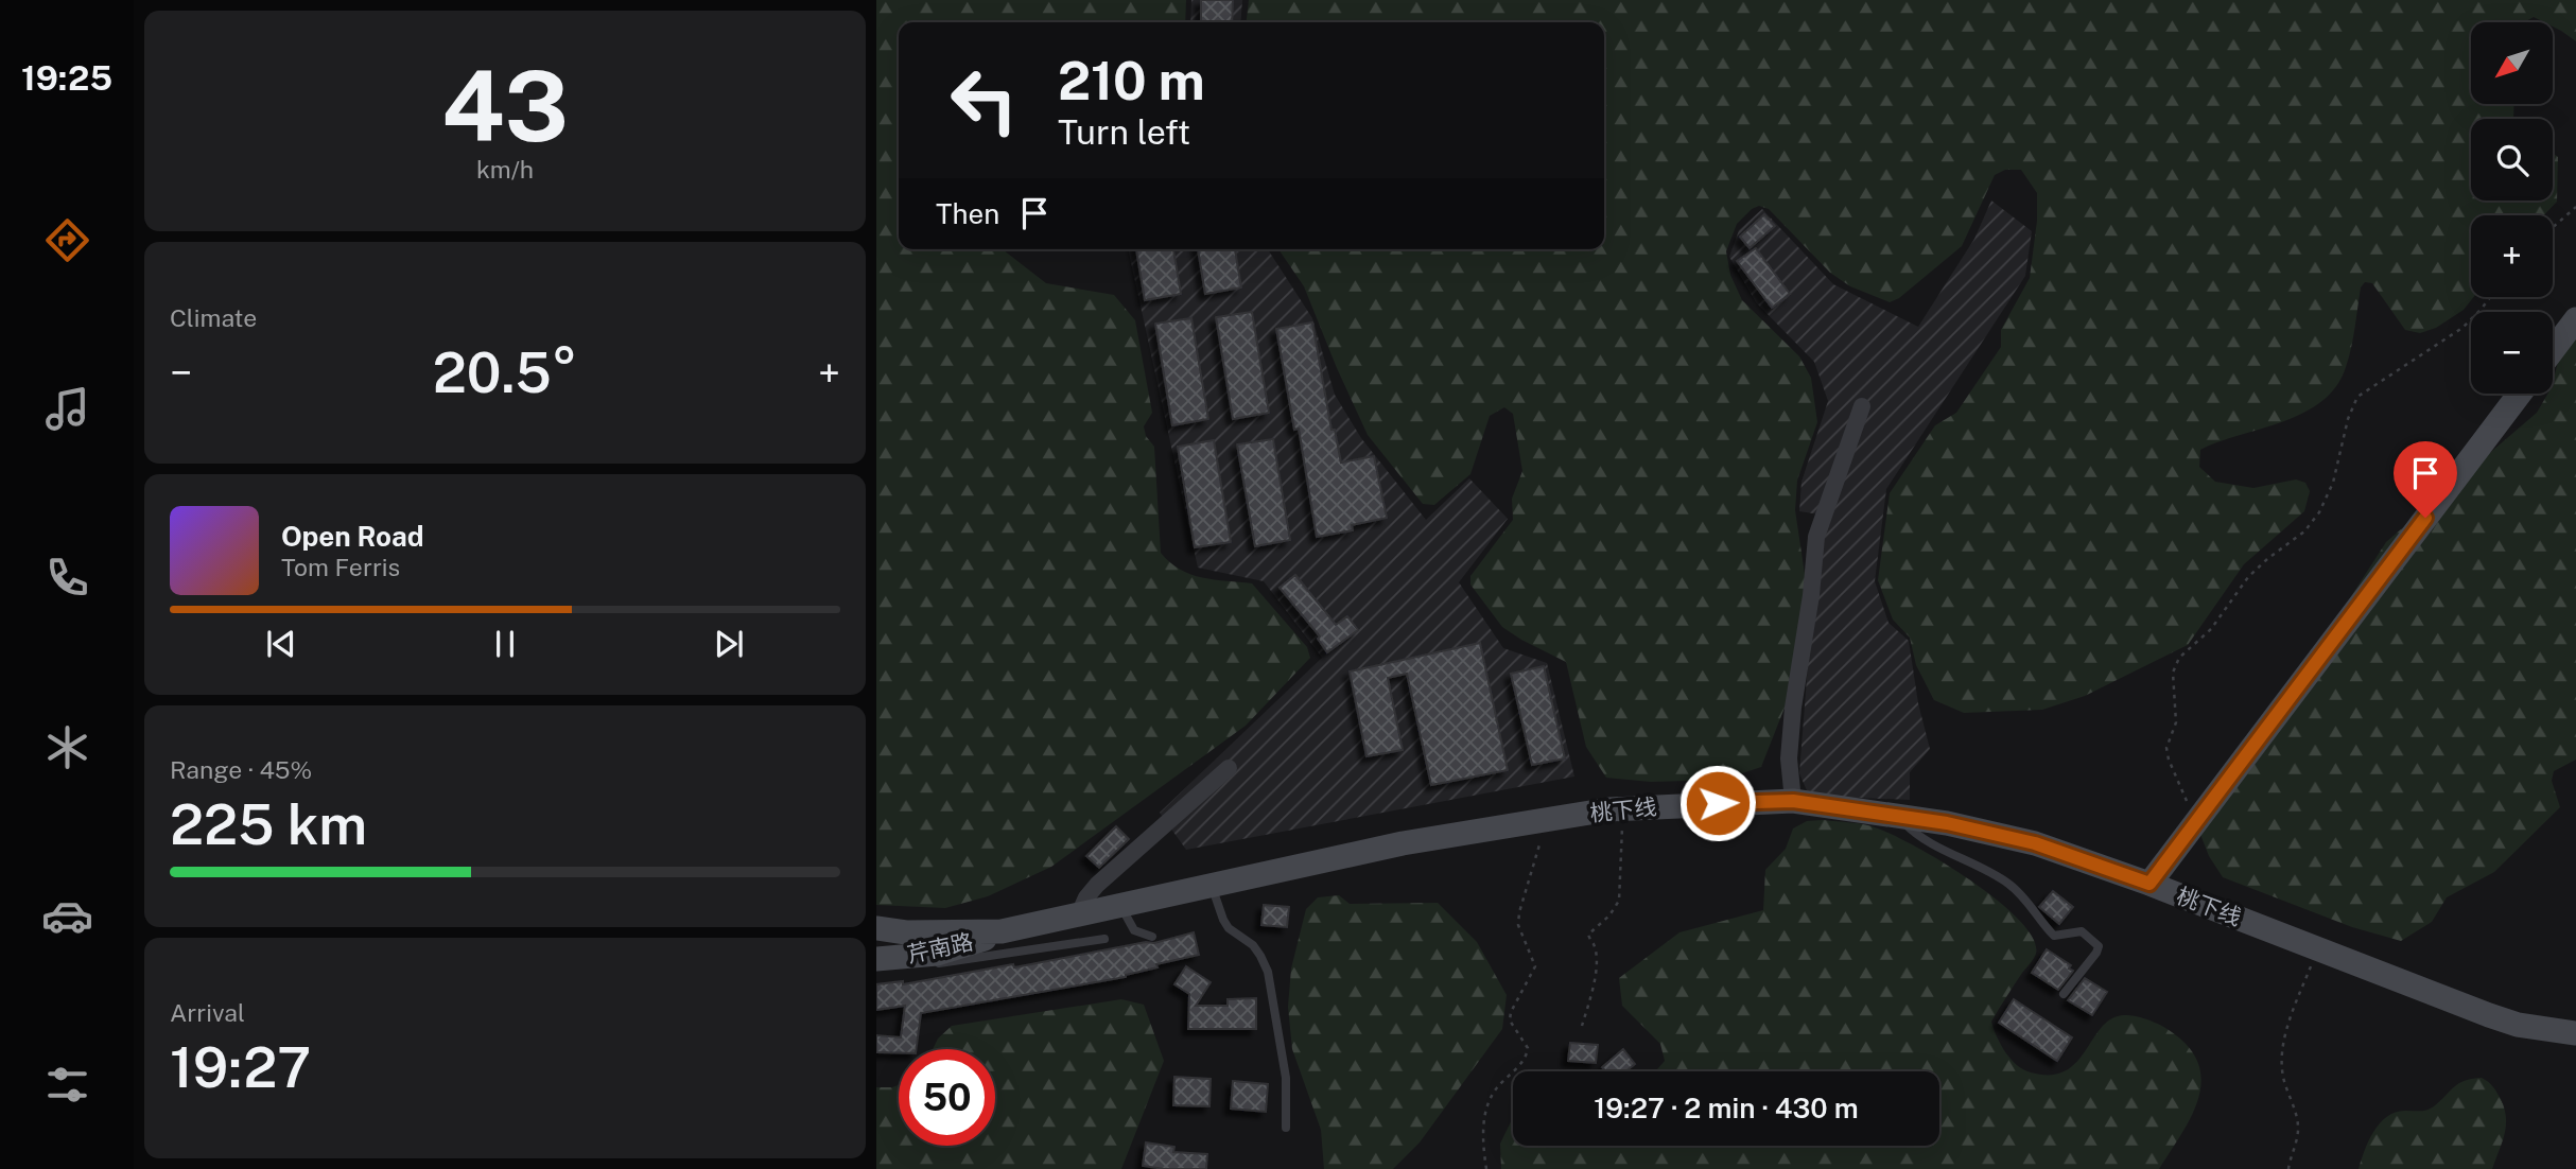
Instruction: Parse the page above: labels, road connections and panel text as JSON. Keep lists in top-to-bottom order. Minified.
{"streets":{"main road":["桃下线","芹南路"]},"crossings":[["桃下线","芹南路"]],"north":"bottom left","page":{"tabs":"19:25","tile":[["43","km/h"],"Climate",["Range · 45%","225 km"],["Arrival","19:27"]],"map_buttons":["+","−"],"turn":["210 m","Turn left"],"then":"Then","heat":["−","20.5°","+"],"song":["Open Road","Tom Ferris"],"limit":"50","trip":"19:27 · 2 min · 430 m"}}
